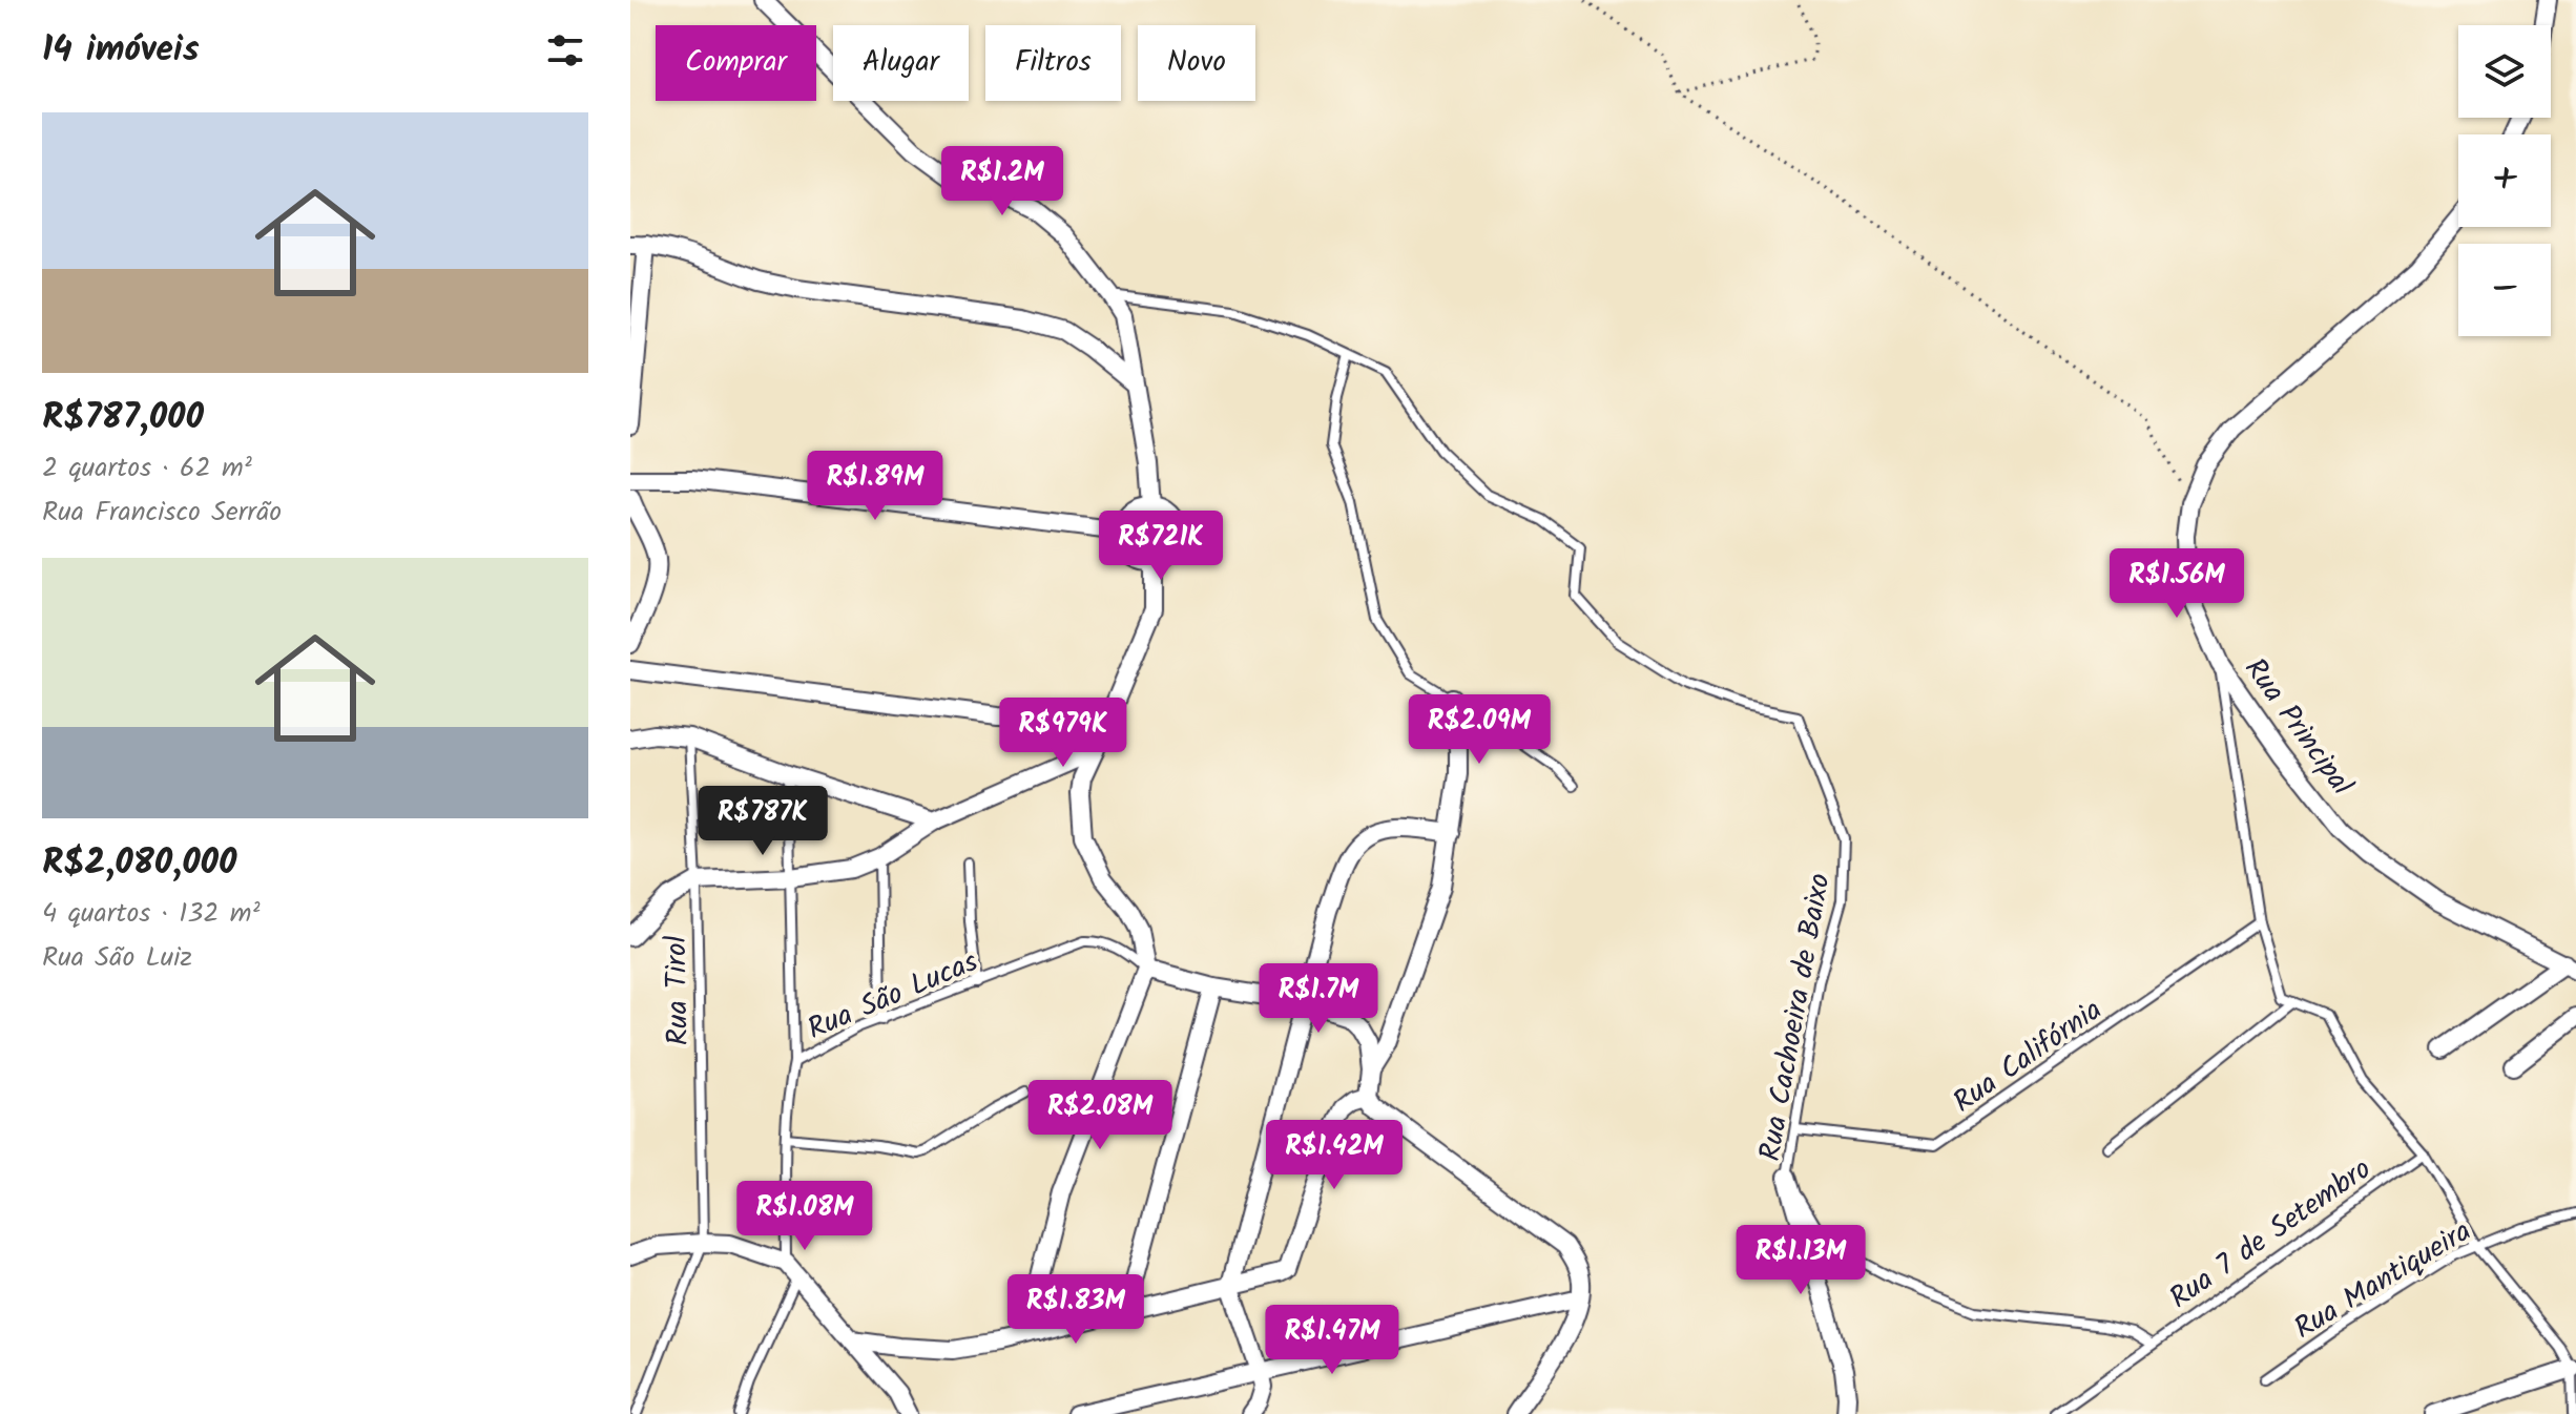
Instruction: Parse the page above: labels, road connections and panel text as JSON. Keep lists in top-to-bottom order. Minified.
{"streets":{"street":["Rua Principal"],"lane":["Rua Tirol","Rua São Lucas","Rua Cachoeira de Baixo","Rua Califórnia","Rua 7 de Setembro","Rua Mantiqueira"]},"crossings":[["Rua Cachoeira de Baixo","Rua Califórnia"],["Rua Cachoeira de Baixo","Rua 7 de Setembro"]],"page":{"heading":"14 imóveis","map_buttons":["+","−"],"chip":["Comprar","Alugar","Filtros","Novo"],"list":[{"name":"R$787,000","note":"2 quartos · 62 m² · Rua Francisco Serrão"},{"name":"R$2,080,000","note":"4 quartos · 132 m² · Rua São Luiz"}],"price":["R$1.2M","R$1.89M","R$721K","R$1.56M","R$2.09M","R$979K","R$787K","R$1.7M","R$2.08M","R$1.42M","R$1.08M","R$1.13M","R$1.83M","R$1.47M"]}}
